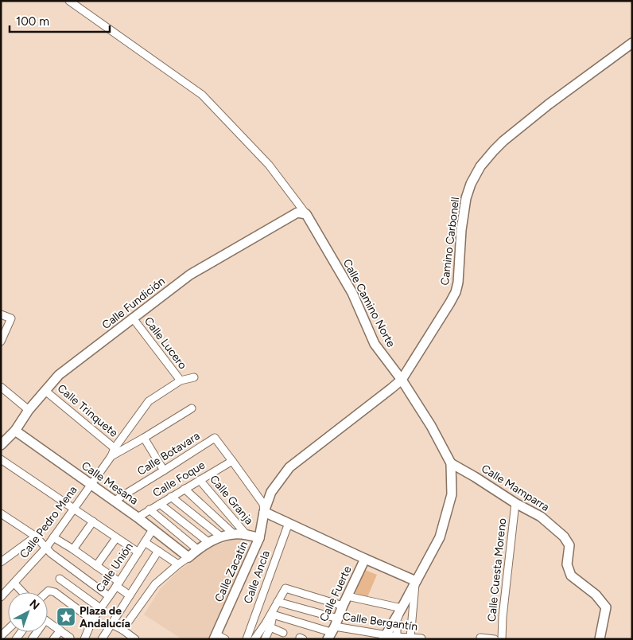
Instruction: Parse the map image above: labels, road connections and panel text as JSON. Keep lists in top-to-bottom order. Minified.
{"streets":{"street":["Camino Carbonell","Calle Fundición","Calle Camino Norte","Calle Lucero","Calle Trinquete","Calle Botavara","Calle Foque","Calle Mesana","Calle Mamparra","Calle Granja","Calle Pedro Mena","Calle Unión","Calle Cuesta Moreno","Calle Zacatín","Calle Ancla","Calle Fuerte","Calle Bergantín"]},"crossings":[["Camino Carbonell","Calle Camino Norte"],["Camino Carbonell","Calle Zacatín"],["Calle Fundición","Calle Camino Norte"],["Calle Fundición","Calle Lucero"],["Calle Fundición","Calle Trinquete"],["Calle Fundición","Calle Mesana"],["Calle Camino Norte","Calle Mamparra"],["Calle Botavara","Calle Foque"],["Calle Botavara","Calle Mesana"],["Calle Foque","Calle Mesana"],["Calle Foque","Calle Granja"],["Calle Mesana","Calle Pedro Mena"],["Calle Mesana","Calle Unión"],["Calle Mamparra","Calle Cuesta Moreno"],["Calle Fuerte","Calle Bergantín"]],"places":{"place":["Plaza de Andalucía"]},"scale_bar":"100 m","north":"top right"}
